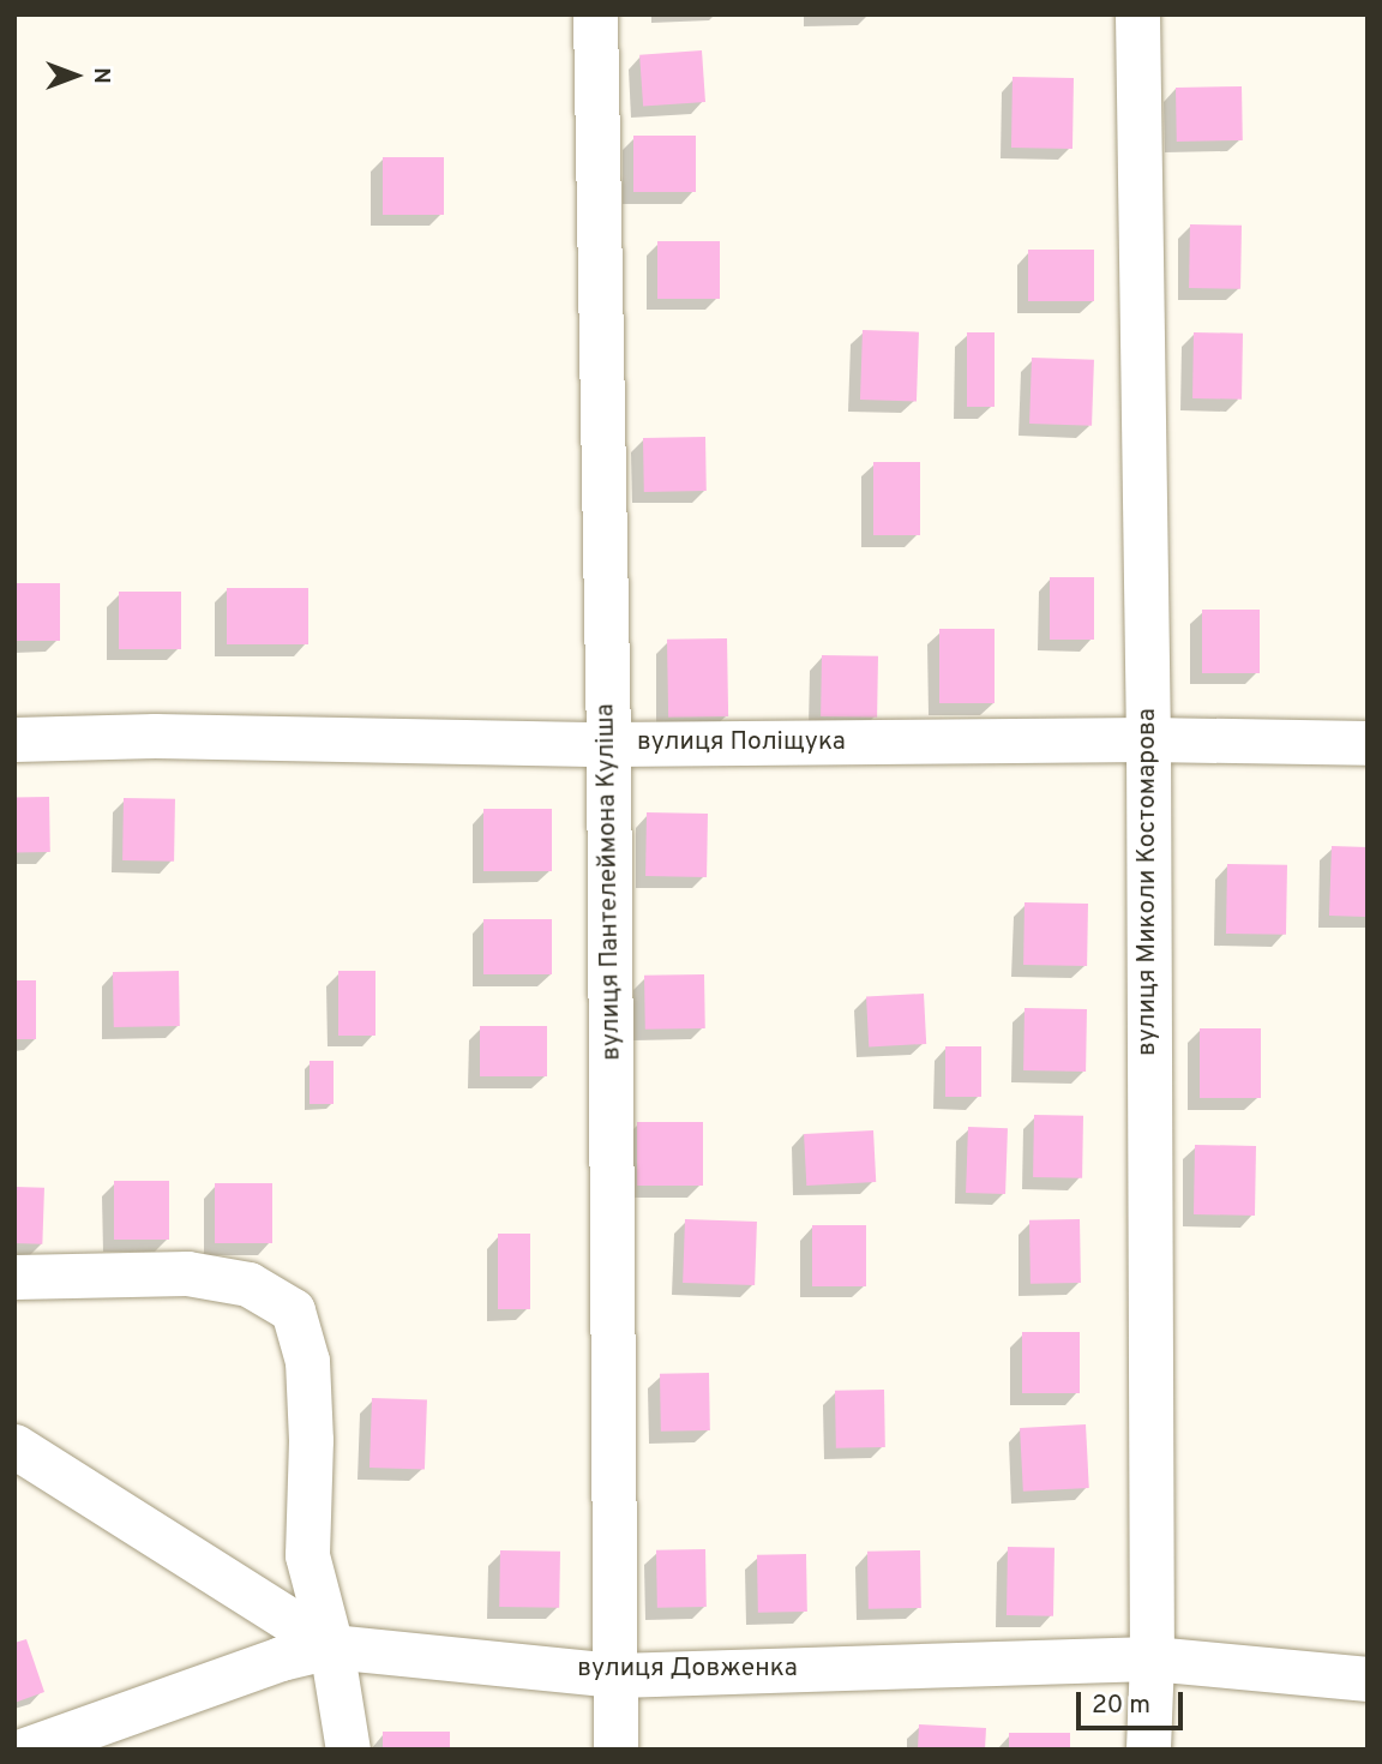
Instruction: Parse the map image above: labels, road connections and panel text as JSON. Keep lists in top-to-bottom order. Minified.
{"streets":{"street":["вулиця Поліщука","вулиця Пантелеймона Куліша","вулиця Миколи Костомарова","вулиця Довженка"]},"crossings":[["вулиця Поліщука","вулиця Пантелеймона Куліша"],["вулиця Поліщука","вулиця Миколи Костомарова"],["вулиця Пантелеймона Куліша","вулиця Довженка"],["вулиця Миколи Костомарова","вулиця Довженка"]],"scale_bar":"20 m","north":"right"}
